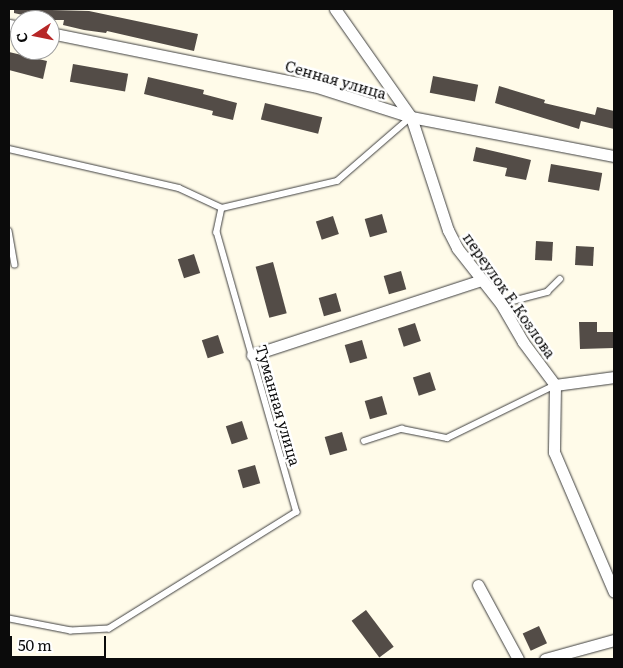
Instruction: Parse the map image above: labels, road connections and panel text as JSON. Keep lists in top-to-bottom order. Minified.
{"streets":{"street":["Сенная улица","переулок Е.Козлова"],"lane":["Туманная улица"]},"crossings":[["Сенная улица","переулок Е.Козлова"]],"scale_bar":"50 m","north":"left"}
